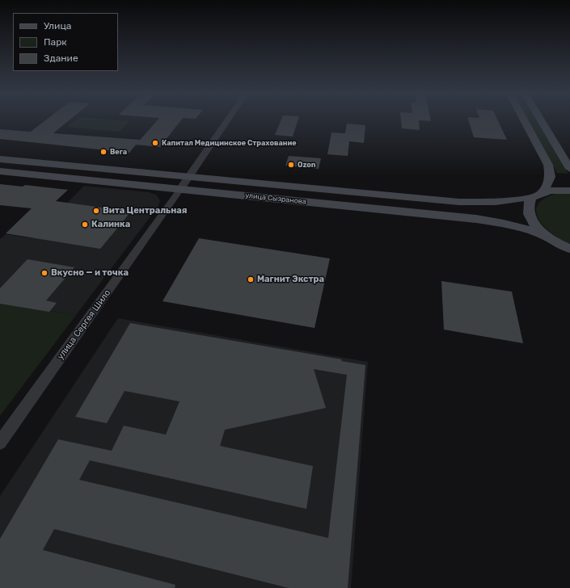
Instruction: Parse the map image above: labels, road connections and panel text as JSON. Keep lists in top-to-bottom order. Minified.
{"streets":{"main road":["улица Сызранова"],"street":["улица Сергея Шило"]},"crossings":[["улица Сызранова","улица Сергея Шило"]],"places":["Капитал Медицинское Страхование","Вега","Ozon","Вита Центральная","Калинка","Вкусно — и точка","Магнит Экстра"],"legend":["Улица","Парк","Здание"]}
